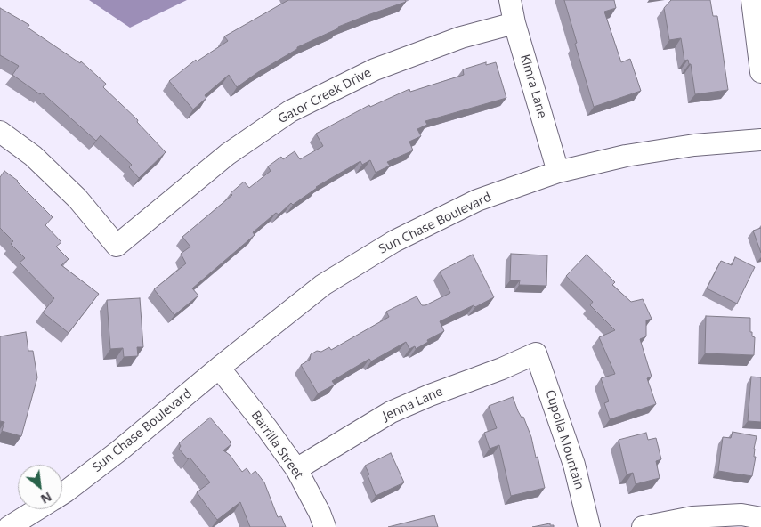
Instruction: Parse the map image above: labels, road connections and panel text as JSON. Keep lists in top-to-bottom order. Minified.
{"streets":{"street":["Kimra Lane","Gator Creek Drive","Sun Chase Boulevard","Jenna Lane","Cupolla Mountain","Barrilla Street"]},"crossings":[["Kimra Lane","Gator Creek Drive"],["Kimra Lane","Sun Chase Boulevard"],["Sun Chase Boulevard","Barrilla Street"],["Jenna Lane","Cupolla Mountain"],["Jenna Lane","Barrilla Street"]],"north":"bottom right"}
